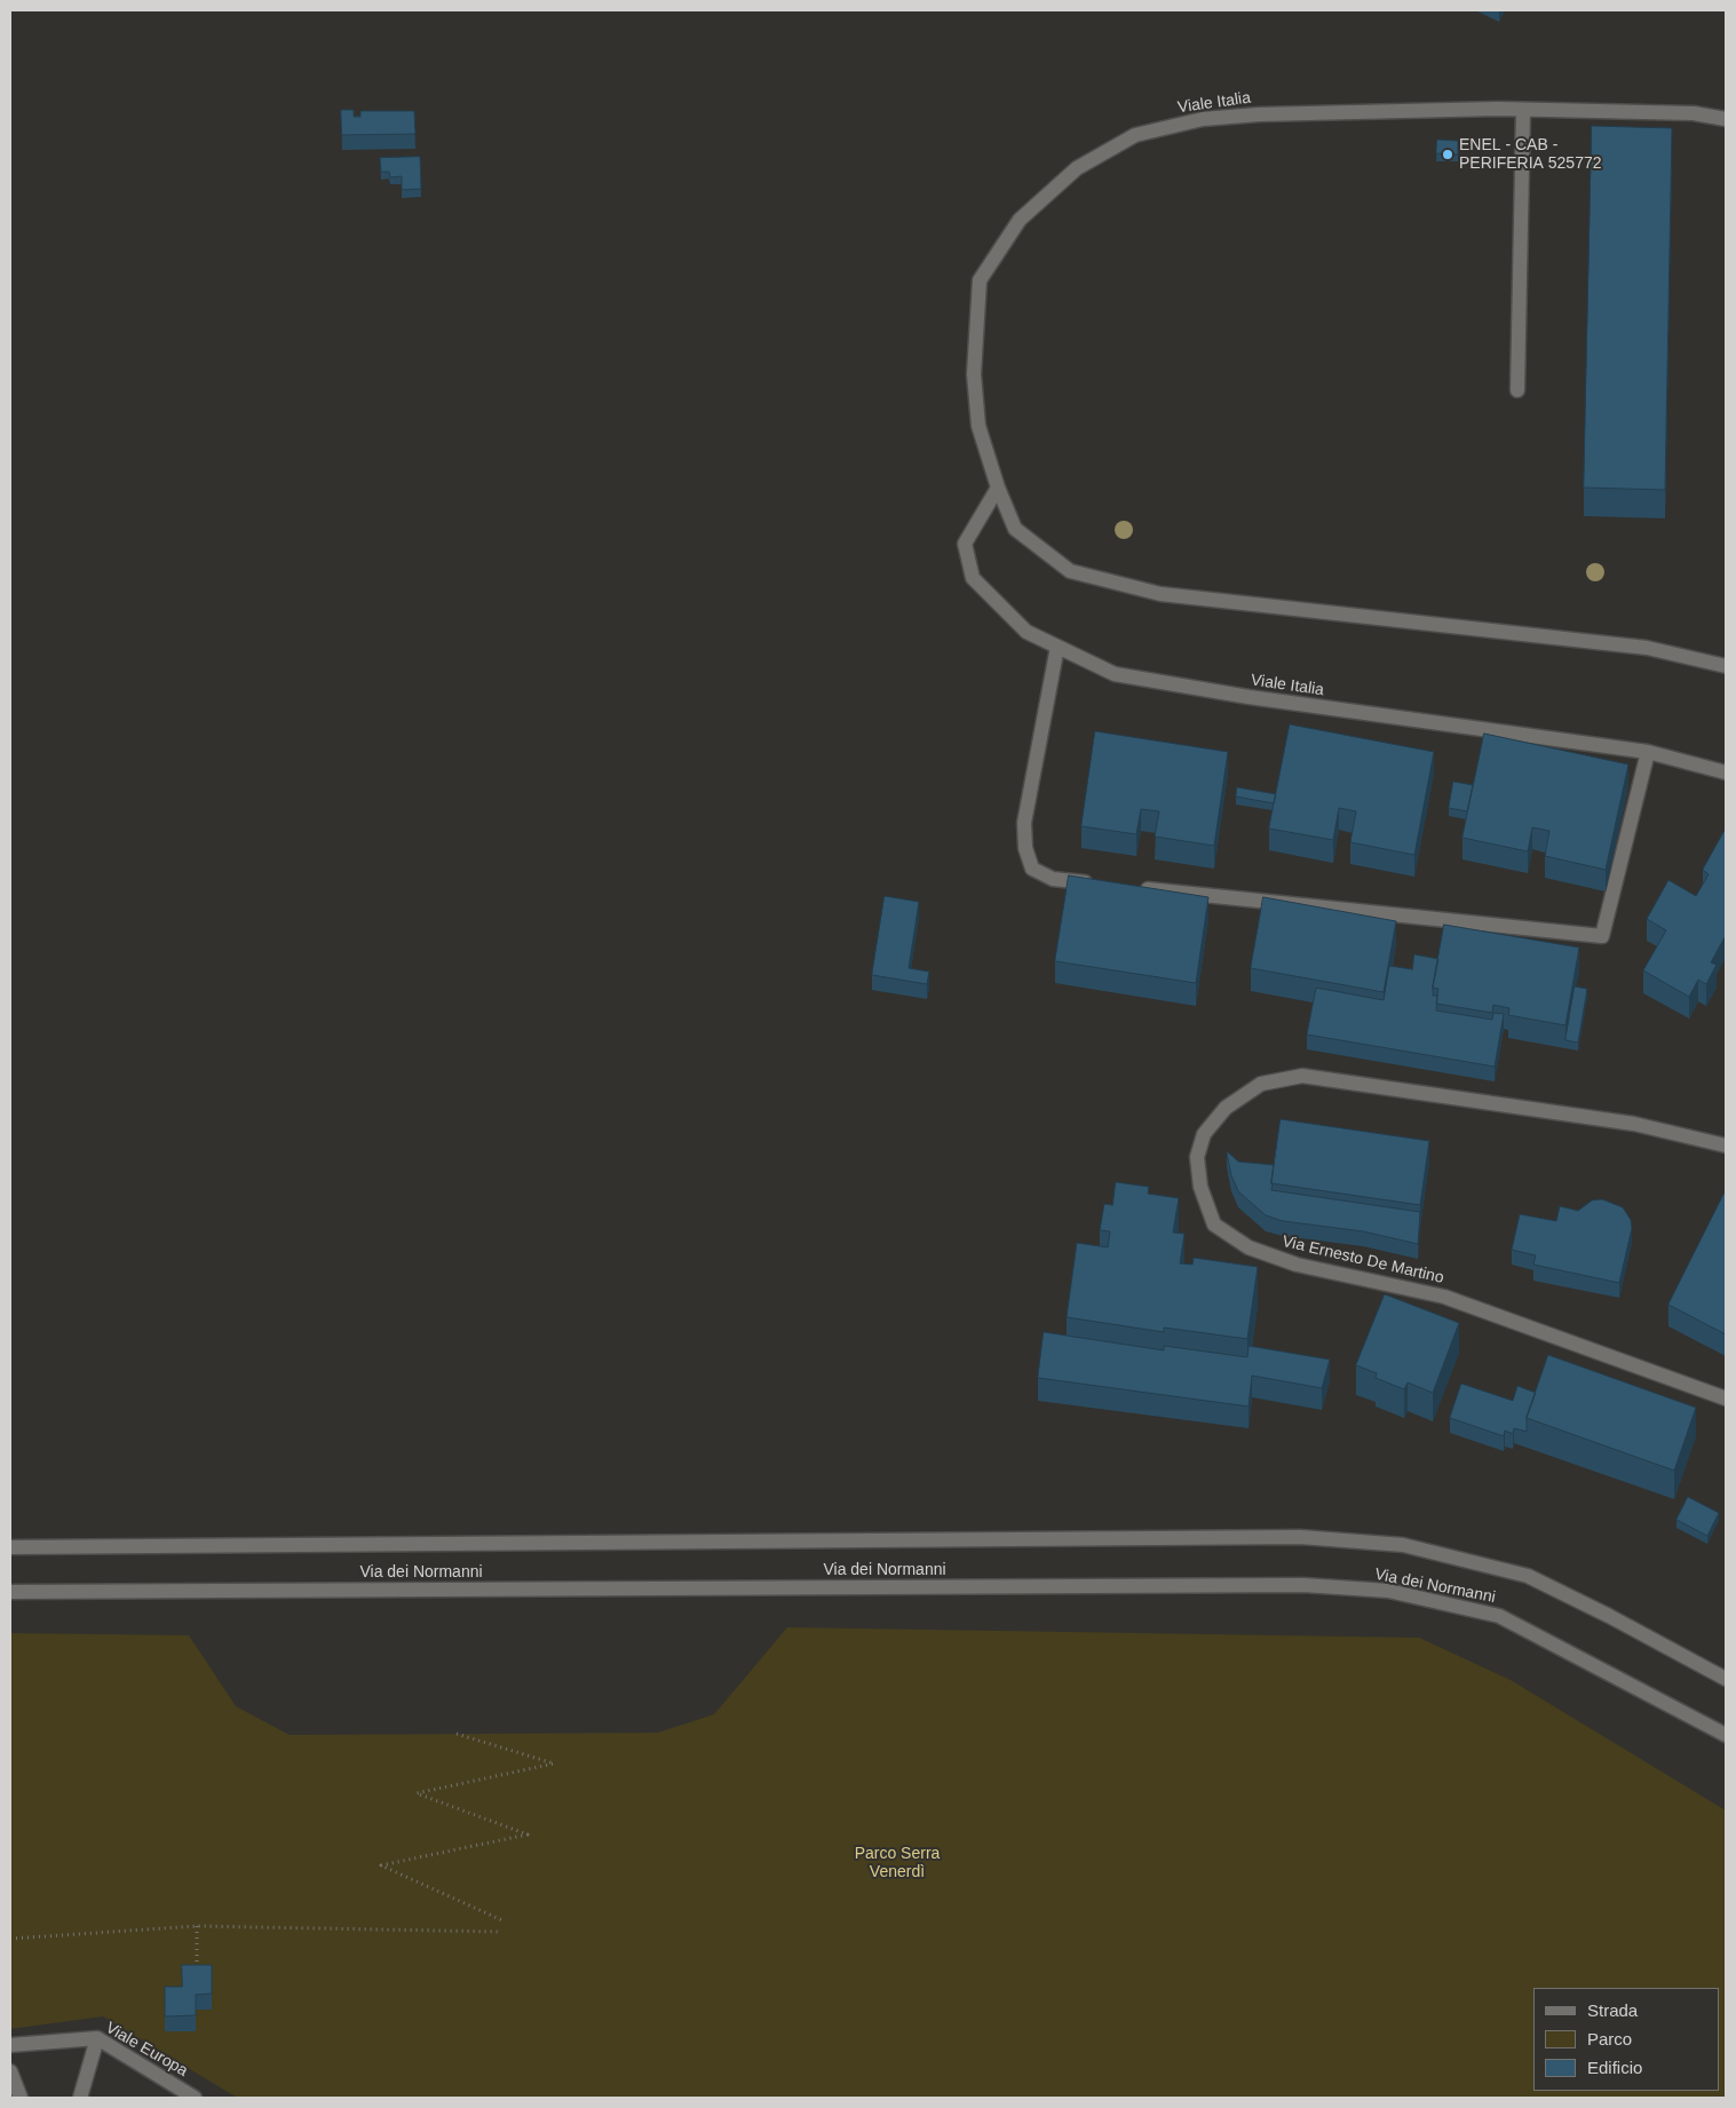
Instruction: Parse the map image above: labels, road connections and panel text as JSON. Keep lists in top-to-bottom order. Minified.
{"streets":{"street":["Viale Italia","Via Ernesto De Martino","Via dei Normanni","Viale Europa"]},"parks":["Parco Serra Venerdì"],"places":["ENEL - CAB - PERIFERIA 525772"],"legend":["Strada","Parco","Edificio"]}
